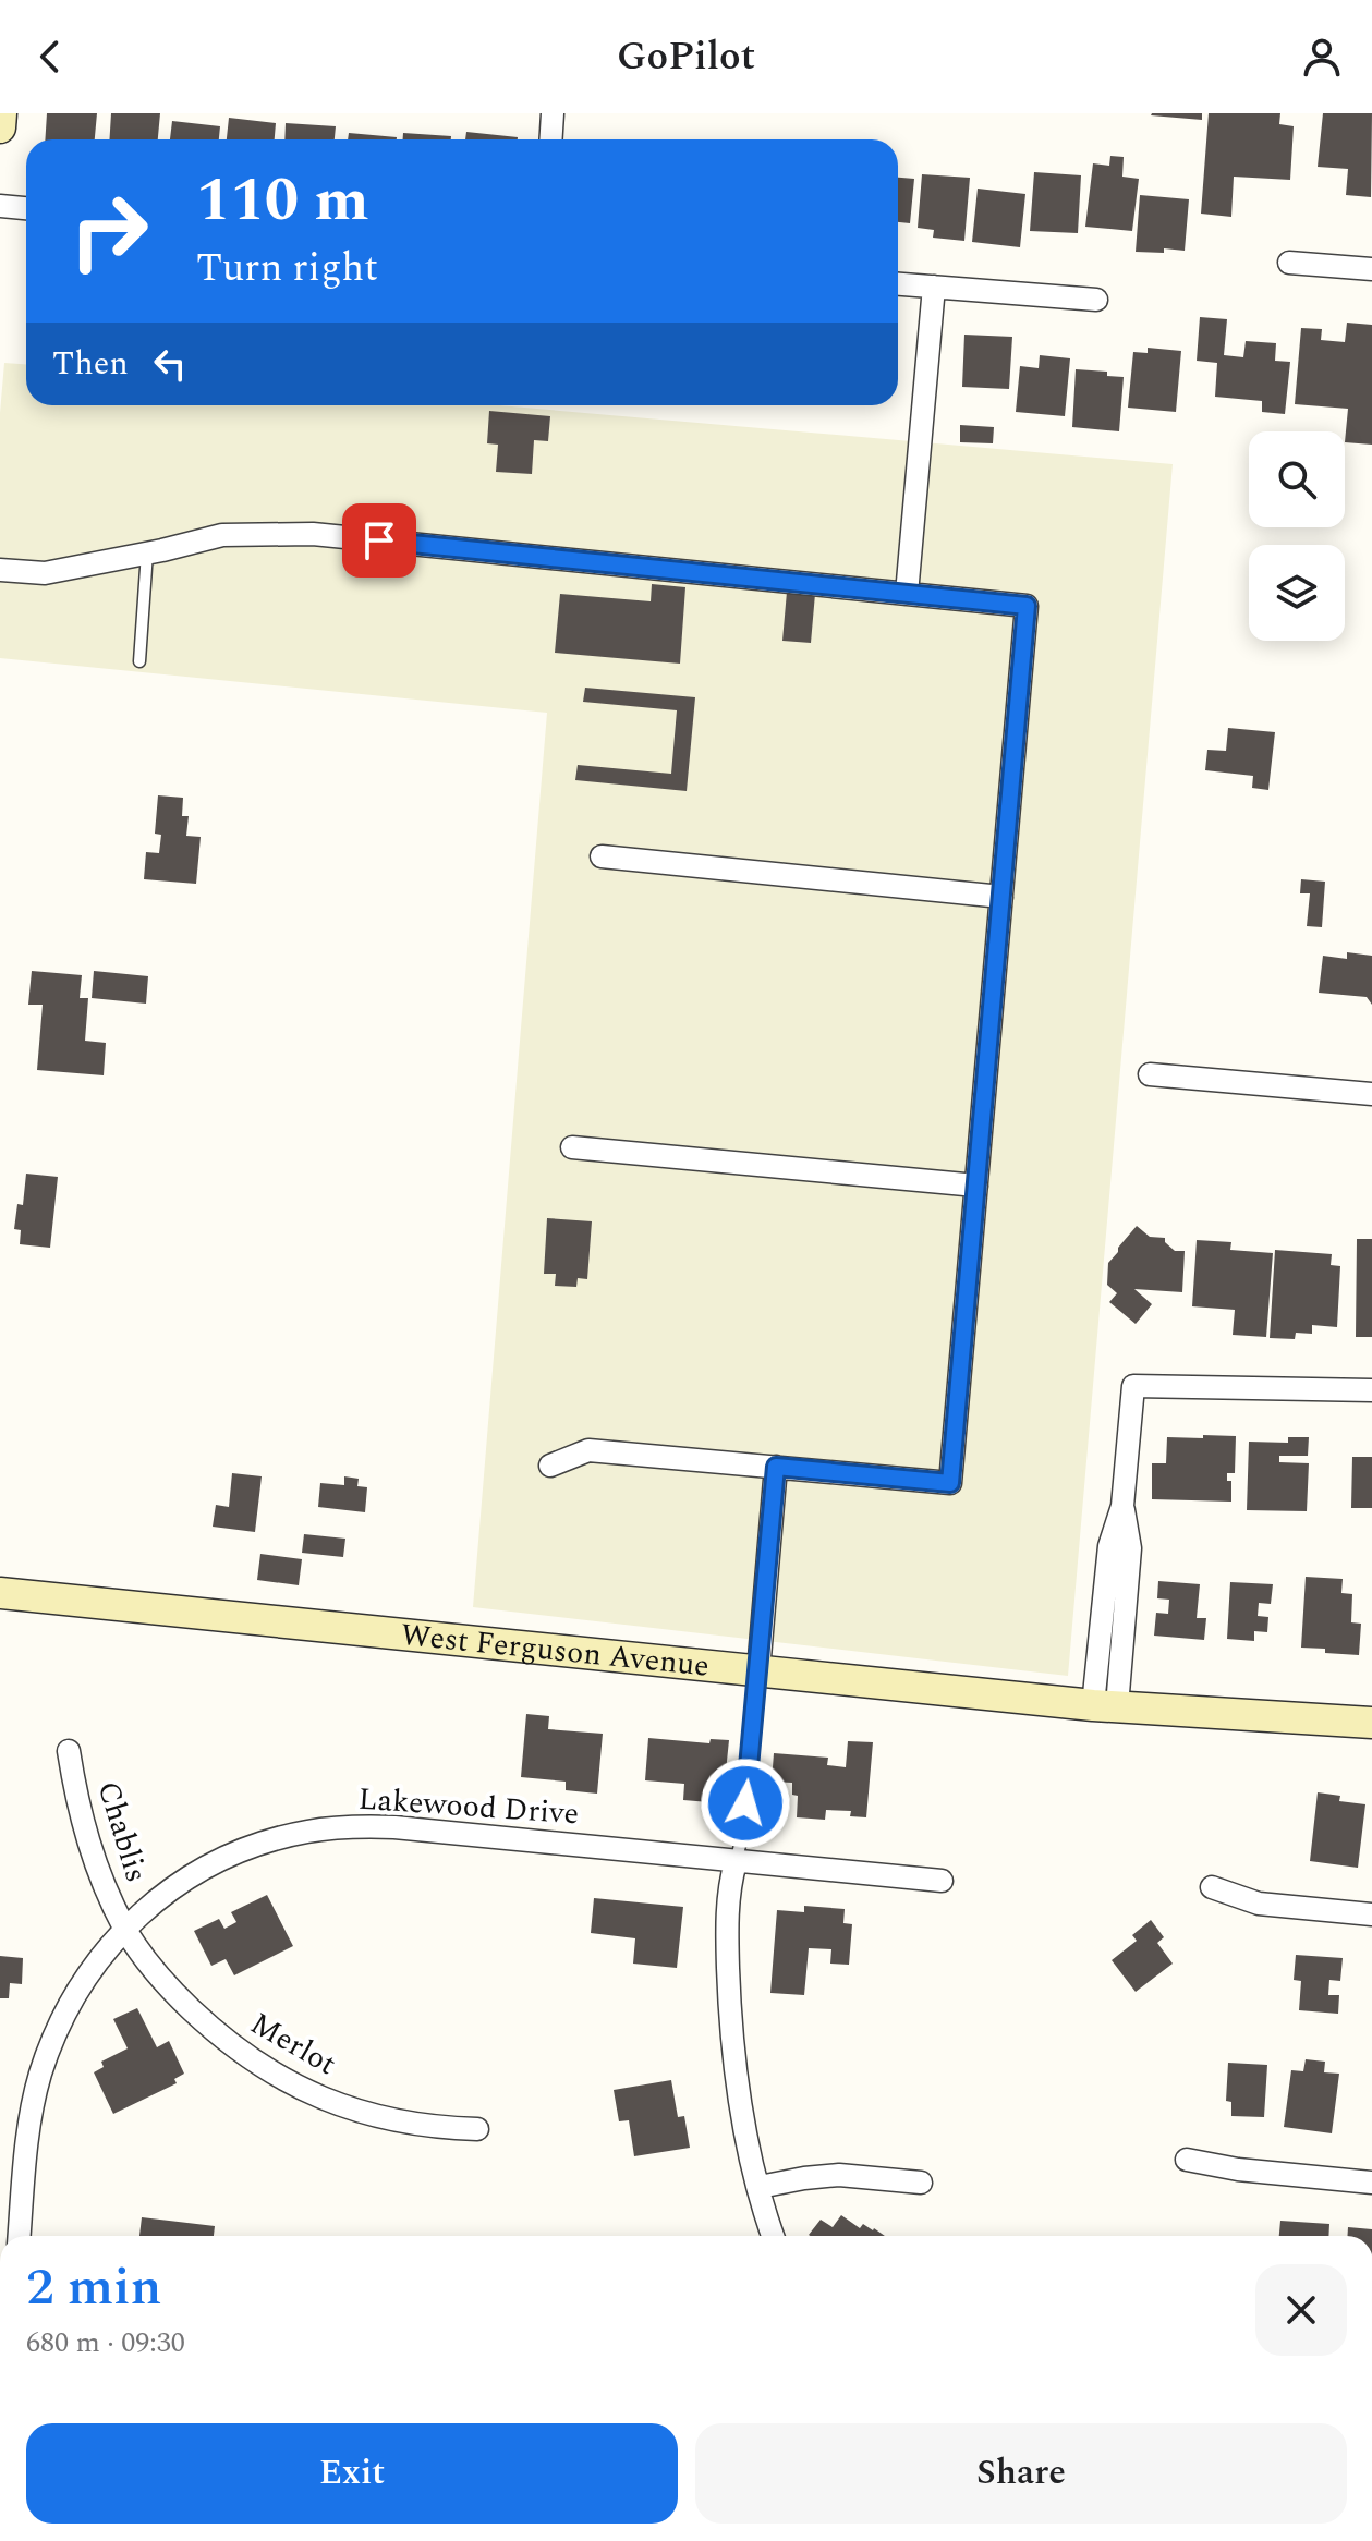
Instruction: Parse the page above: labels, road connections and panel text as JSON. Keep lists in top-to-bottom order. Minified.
{"streets":{"street":["West Ferguson Avenue","Lakewood Drive","Chablis","Merlot"]},"crossings":[["Lakewood Drive","Chablis"],["Lakewood Drive","Merlot"],["Chablis","Merlot"]],"page":{"header":"GoPilot","turn":["110 m","Turn right"],"then":"Then","heading":["2 min","680 m · 09:30"],"buttons":["Exit","Share"]}}
